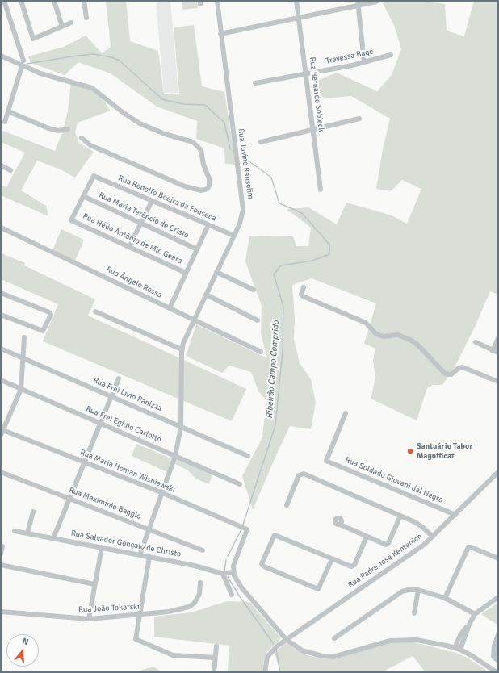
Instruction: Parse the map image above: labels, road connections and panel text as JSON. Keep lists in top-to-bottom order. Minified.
{"streets":{"street":["Travessa Bagé","Rua Bernardo Sobieck","Rua Juvino Ransolim","Rua Rodolfo Boeira da Fonseca","Rua Maria Terêncio de Cristo","Rua Hélio Antônio de Mio Geara","Rua Ângelo Rossa","Rua Frei Lívio Panizza","Rua Frei Egídio Carlotto","Rua Maria Homan Wisniewski","Rua Soldado Giovani dal Negro","Rua Maximínio Baggio","Rua Salvador Gonçalo de Christo","Rua Padre José Kentenich","Rua João Tokarski"]},"crossings":[["Travessa Bagé","Rua Bernardo Sobieck"],["Rua Juvino Ransolim","Rua Rodolfo Boeira da Fonseca"],["Rua Juvino Ransolim","Rua Ângelo Rossa"],["Rua Juvino Ransolim","Rua Frei Lívio Panizza"],["Rua Juvino Ransolim","Rua Frei Egídio Carlotto"],["Rua Juvino Ransolim","Rua Maria Homan Wisniewski"],["Rua Juvino Ransolim","Rua Maximínio Baggio"],["Rua Juvino Ransolim","Rua Salvador Gonçalo de Christo"],["Rua Rodolfo Boeira da Fonseca","Rua Maria Terêncio de Cristo"],["Rua Rodolfo Boeira da Fonseca","Rua Hélio Antônio de Mio Geara"],["Rua Maria Terêncio de Cristo","Rua Hélio Antônio de Mio Geara"],["Rua Maria Homan Wisniewski","Rua Salvador Gonçalo de Christo"],["Rua Soldado Giovani dal Negro","Rua Padre José Kentenich"]],"water":["Ribeirão Campo Comprido"],"places":["Santuário Tabor Magnificat"],"north":"top"}
